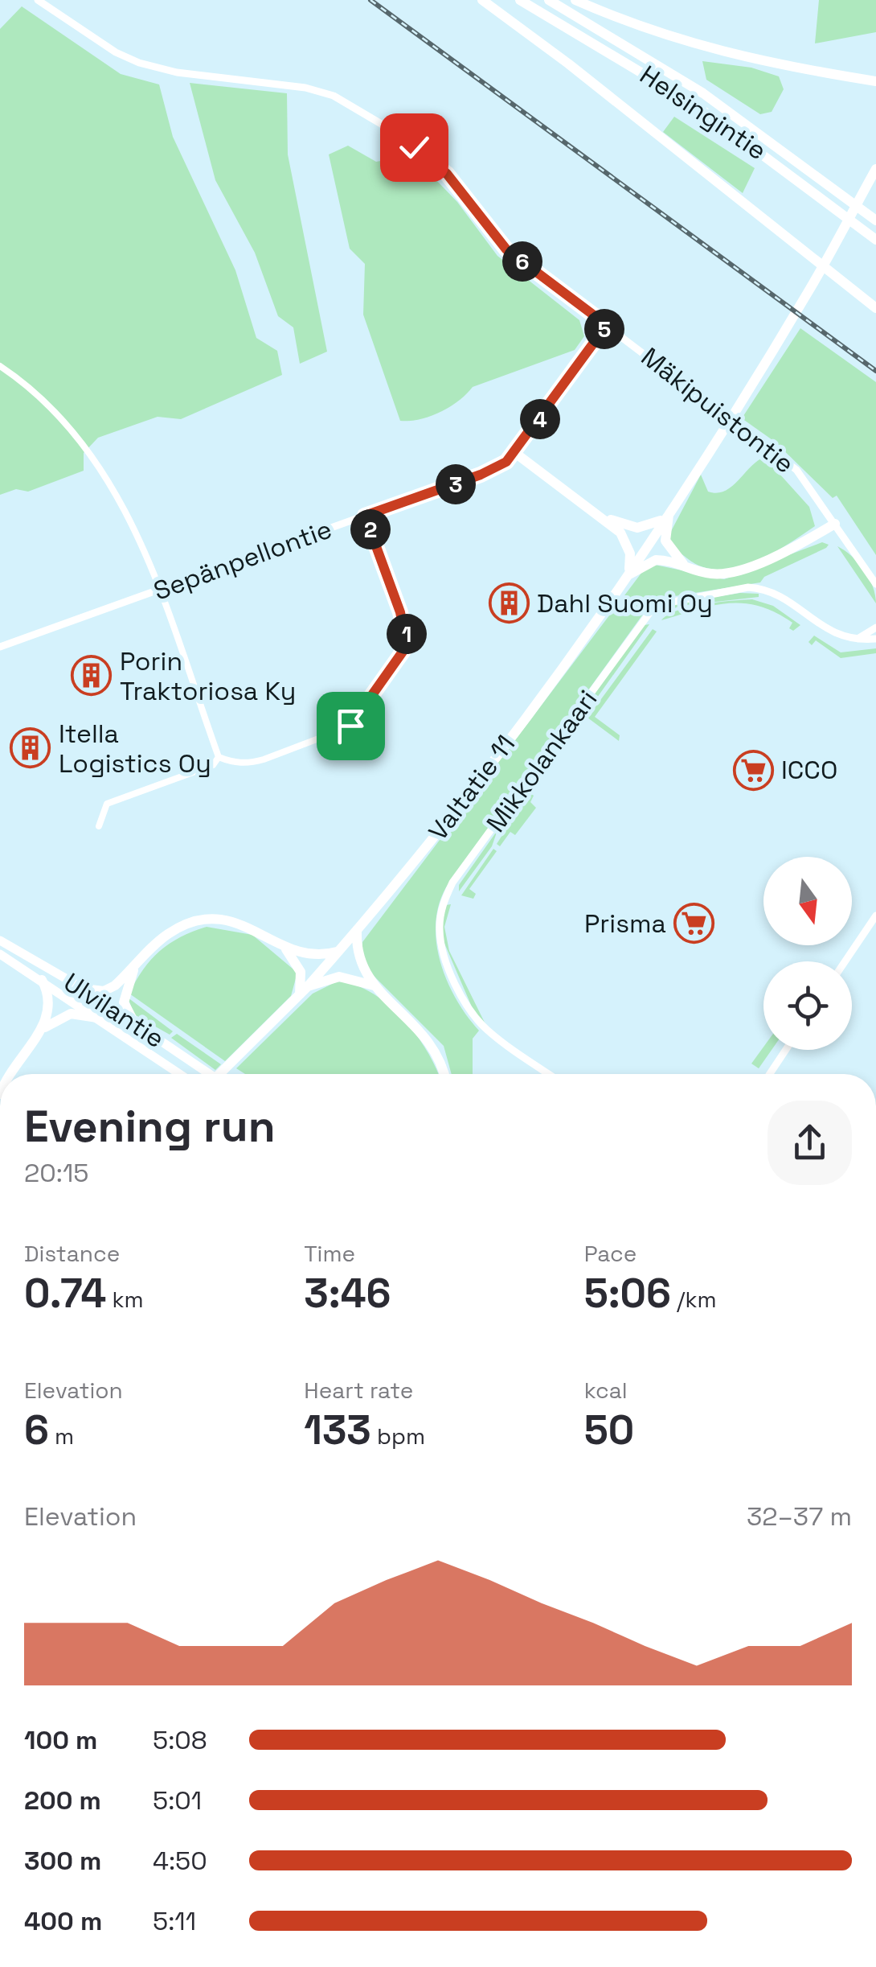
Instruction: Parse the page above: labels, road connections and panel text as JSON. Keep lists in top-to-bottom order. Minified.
{"streets":{"highway":["Helsingintie","Valtatie 11"],"main road":["Ulvilantie"],"street":["Mäkipuistontie","Sepänpellontie","Mikkolankaari"]},"crossings":[["Mäkipuistontie","Sepänpellontie"]],"places":{"building":["Dahl Suomi Oy","Porin Traktoriosa Ky","Itella Logistics Oy"],"supermarket":["ICCO","Prisma"]},"north":"bottom","page":{"pins":["6","5","4","3","2","1"],"heading":["Evening run","20:15"],"stats":[["Distance","0.74 km"],["Time","3:46"],["Pace","5:06 /km"],["Elevation","6 m"],["Heart rate","133 bpm"],["kcal","50"]],"chart":["Elevation","32–37 m"],"list":[{"name":"100 m","note":"5:08"},{"name":"200 m","note":"5:01"},{"name":"300 m","note":"4:50"},{"name":"400 m","note":"5:11"}]}}
